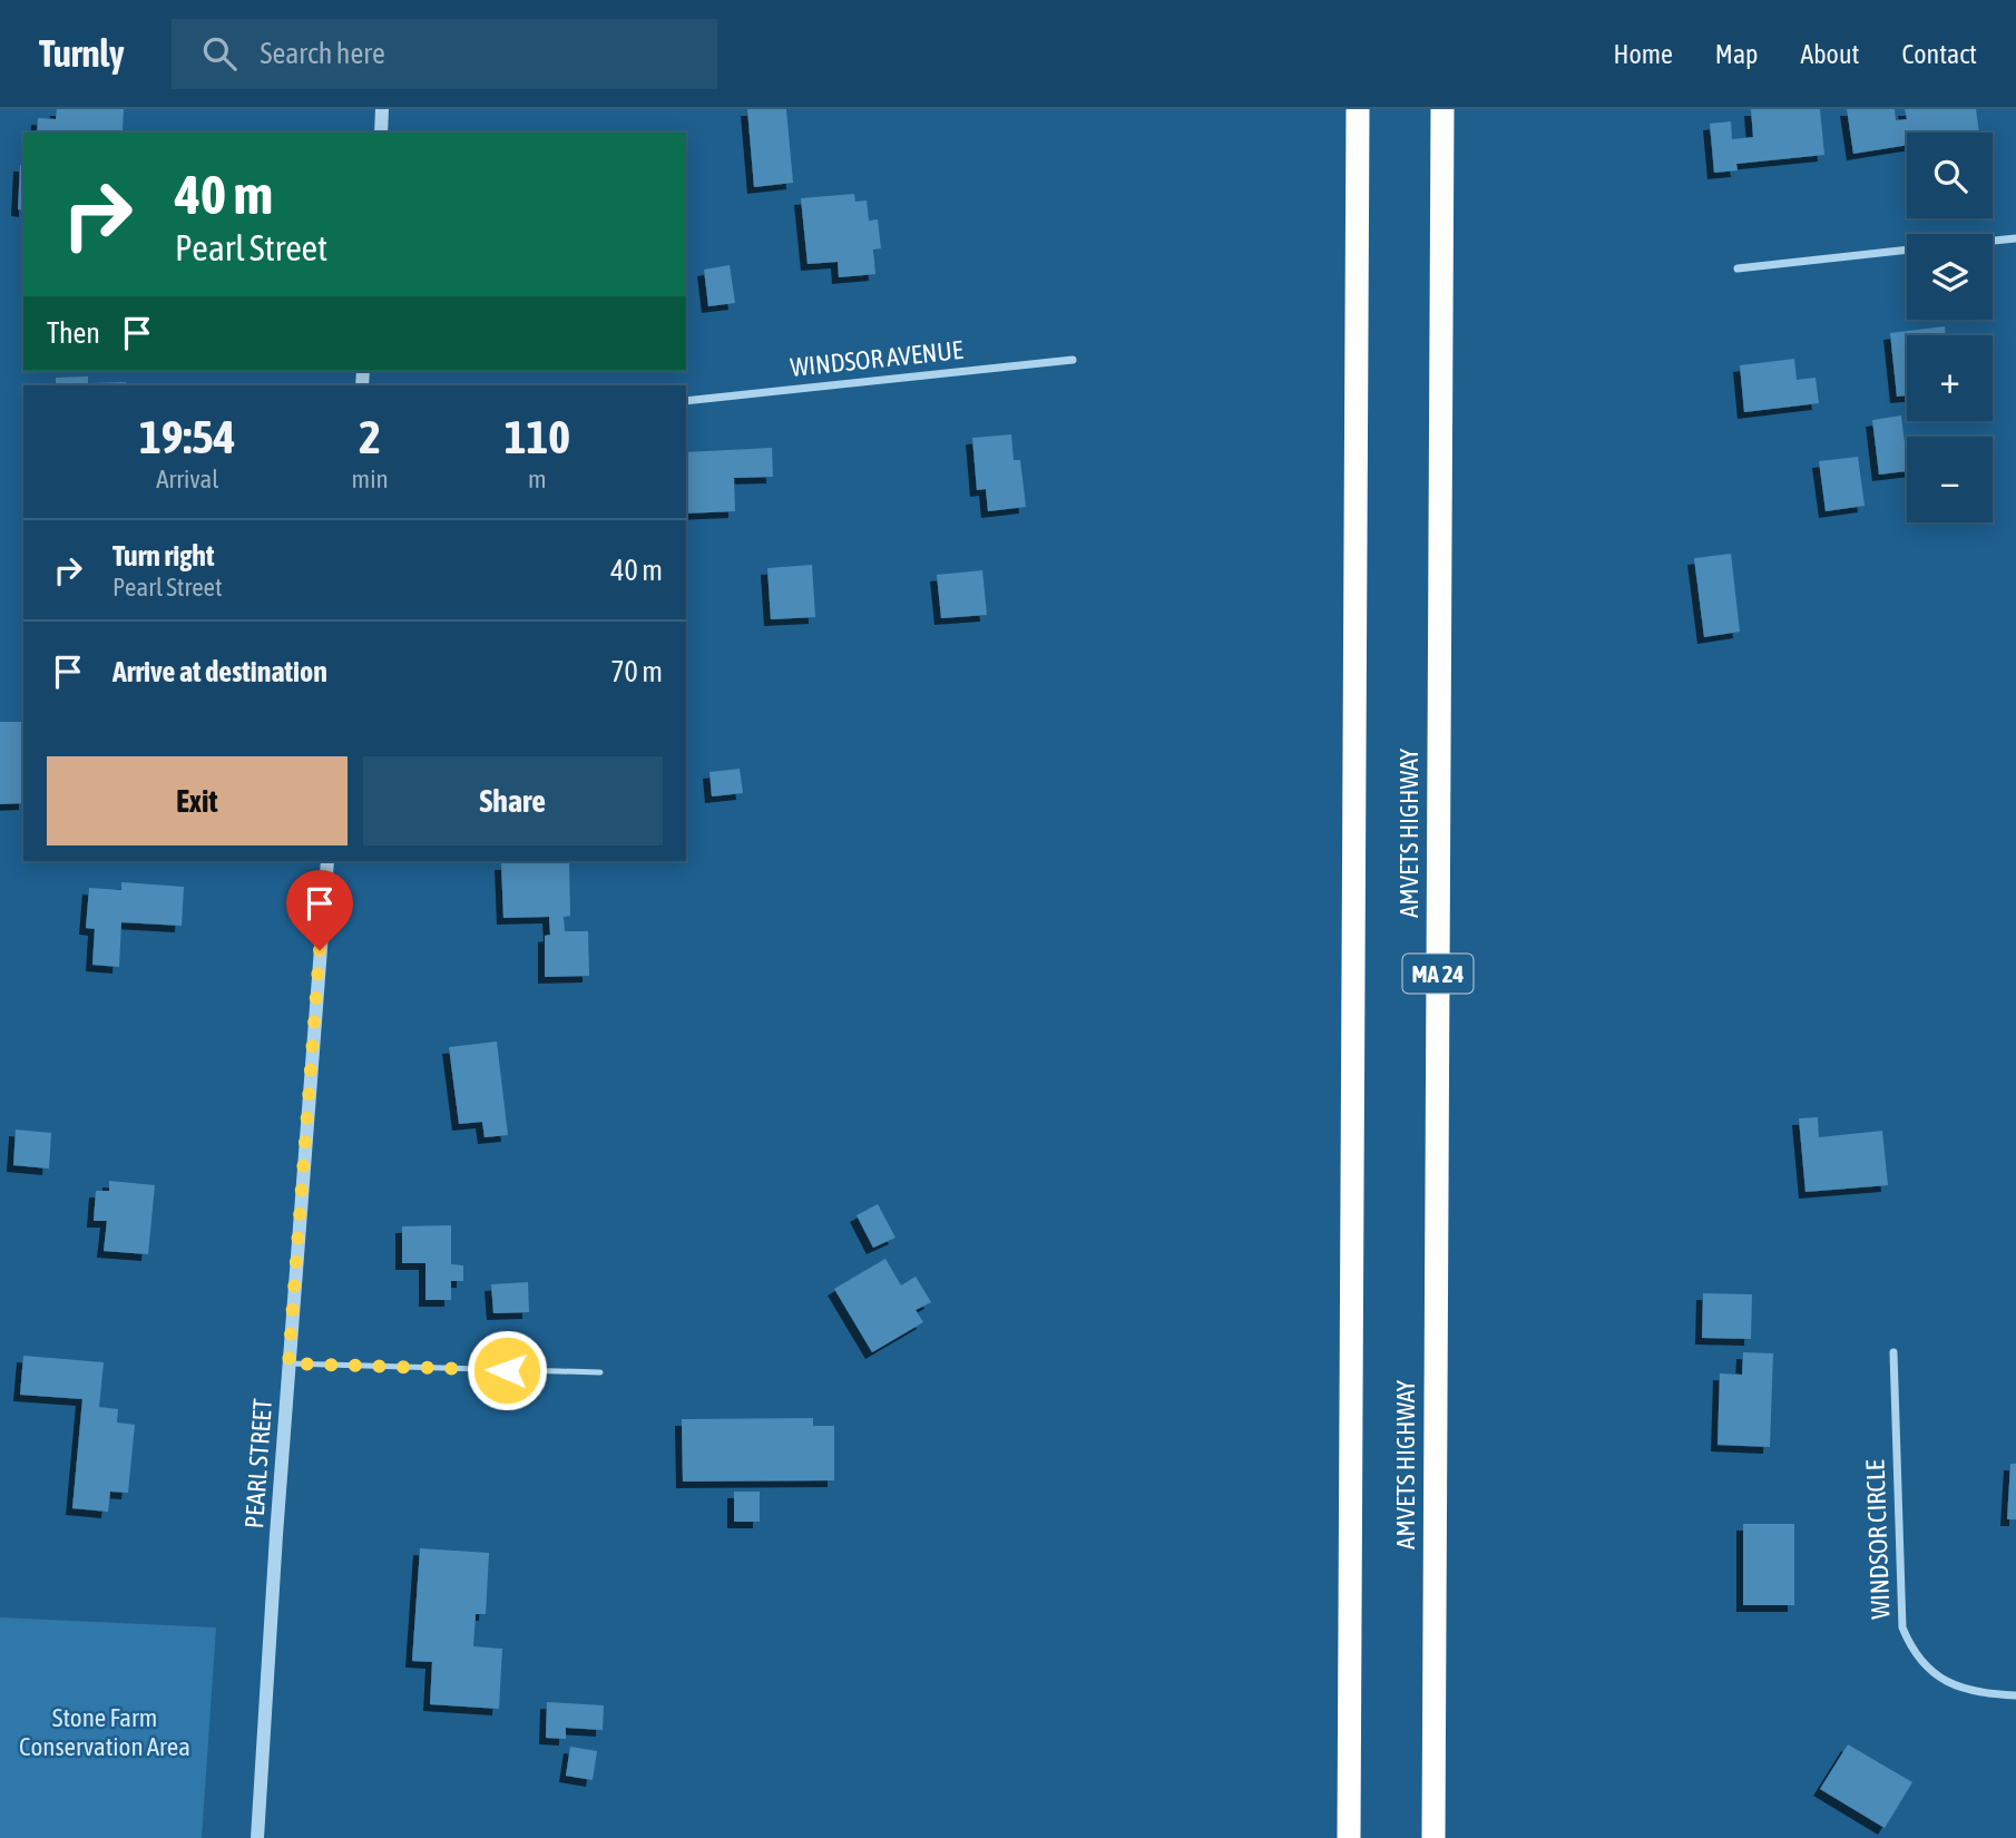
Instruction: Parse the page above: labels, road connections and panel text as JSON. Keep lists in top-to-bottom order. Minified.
{"streets":{"highway":["AMVETS HIGHWAY","MA 24"],"street":["WINDSOR AVENUE","PEARL STREET","WINDSOR CIRCLE"]},"parks":["Stone Farm Conservation Area"],"page":{"header":"Turnly","search":"Search here","nav":["Home","Map","About","Contact"],"map_buttons":["+","−"],"turn":["40 m","Pearl Street"],"then":"Then","eta":["19:54","Arrival","2","min","110","m"],"list":[{"name":"Turn right","note":"Pearl Street","value":"40 m"},{"name":"Arrive at destination","value":"70 m"}],"buttons":["Exit","Share"]}}
